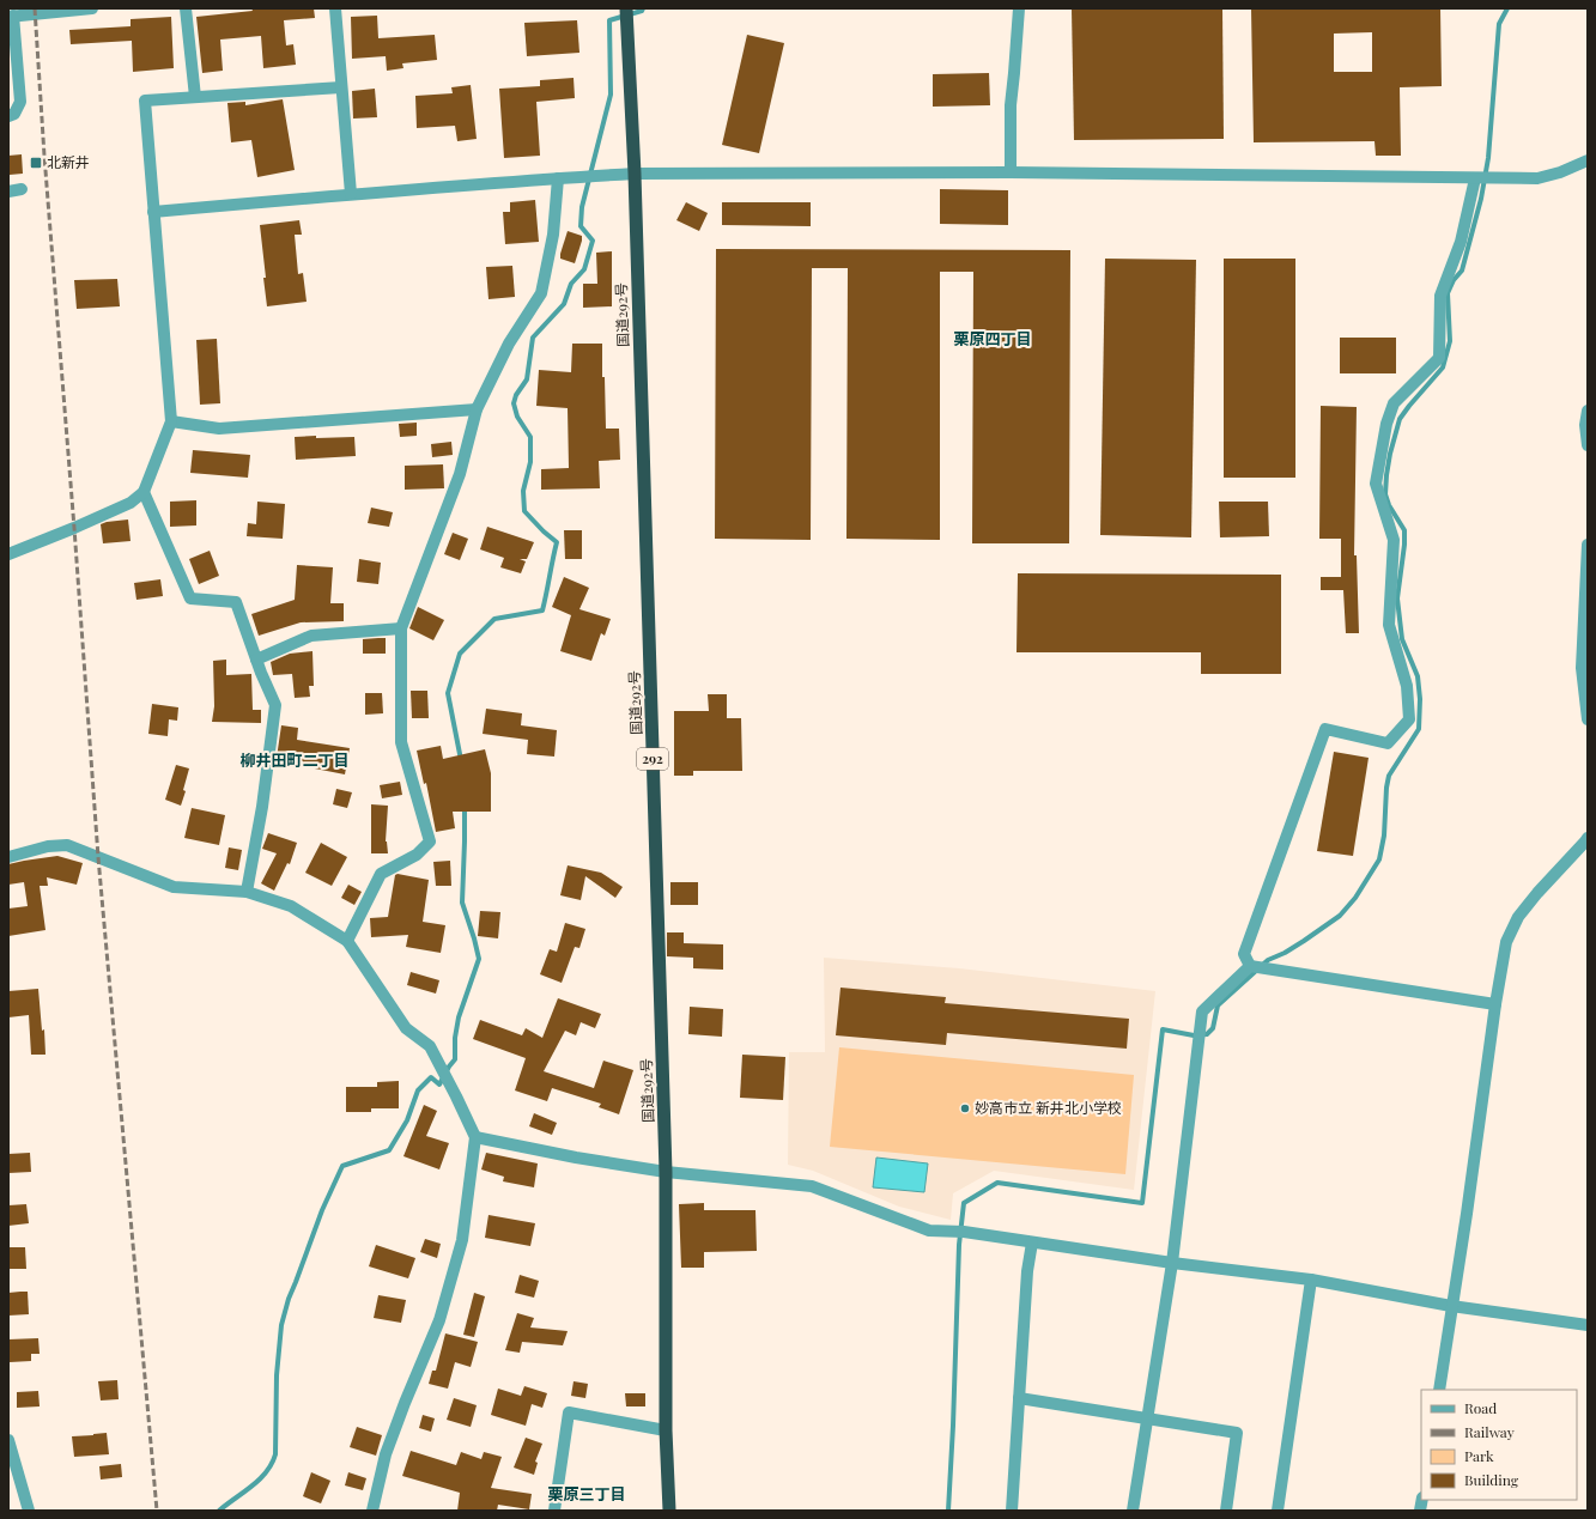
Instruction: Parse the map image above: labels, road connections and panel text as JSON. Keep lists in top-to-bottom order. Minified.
{"streets":{"highway":["国道292号","292"]},"districts":["栗原四丁目","柳井田町二丁目","栗原三丁目"],"places":{"transit":["北新井"],"other":["妙高市立 新井北小学校"]},"legend":["Road","Railway","Park","Building"]}
